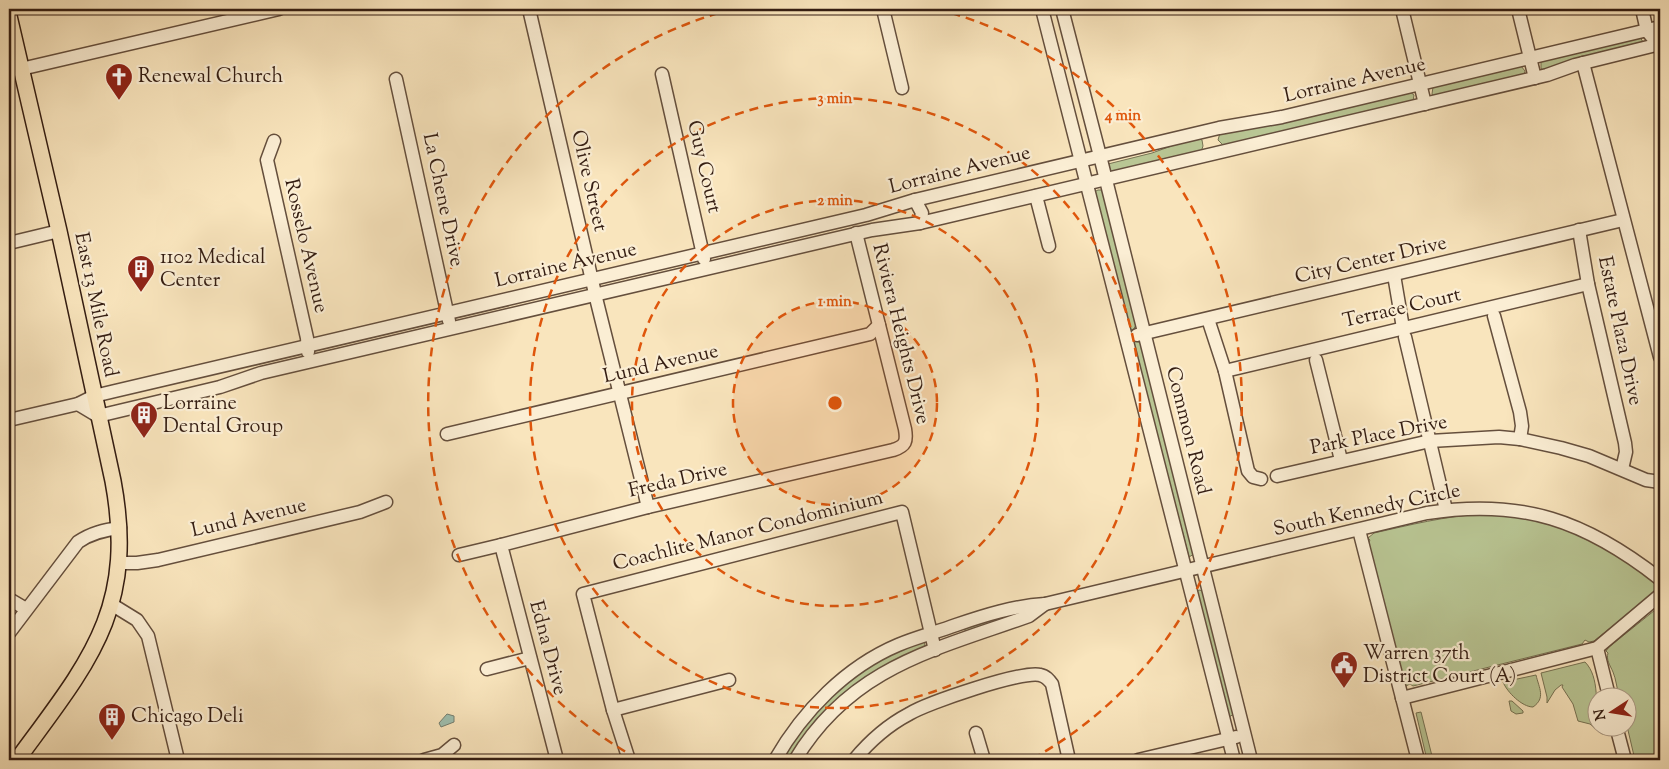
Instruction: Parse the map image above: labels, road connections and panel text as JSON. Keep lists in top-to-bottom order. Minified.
{"streets":{"main road":["East 13 Mile Road"],"street":["Lorraine Avenue","Guy Court","Olive Street","La Chene Drive","Rosselo Avenue","City Center Drive","Terrace Court","Estate Plaza Drive","Riviera Heights Drive","Lund Avenue","Common Road","Park Place Drive","Freda Drive","South Kennedy Circle","Coachlite Manor Condominium","Edna Drive"]},"crossings":[["Lorraine Avenue","Guy Court"],["Lorraine Avenue","Olive Street"],["Lorraine Avenue","La Chene Drive"],["Lorraine Avenue","Rosselo Avenue"],["Lorraine Avenue","East 13 Mile Road"],["Lorraine Avenue","Riviera Heights Drive"],["Lorraine Avenue","Common Road"],["Olive Street","Lund Avenue"],["Olive Street","Freda Drive"],["City Center Drive","Estate Plaza Drive"],["City Center Drive","Common Road"],["East 13 Mile Road","Lund Avenue"],["Terrace Court","Estate Plaza Drive"],["Estate Plaza Drive","Park Place Drive"],["Riviera Heights Drive","Lund Avenue"],["Riviera Heights Drive","Freda Drive"],["Common Road","South Kennedy Circle"],["Freda Drive","Edna Drive"]],"places":{"church":["Renewal Church"],"building":["1102 Medical Center","Lorraine Dental Group","Chicago Deli"],"public building":["Warren 37th District Court (A)"]},"north":"left","rings":["3 min","4 min","2 min","1 min"]}
